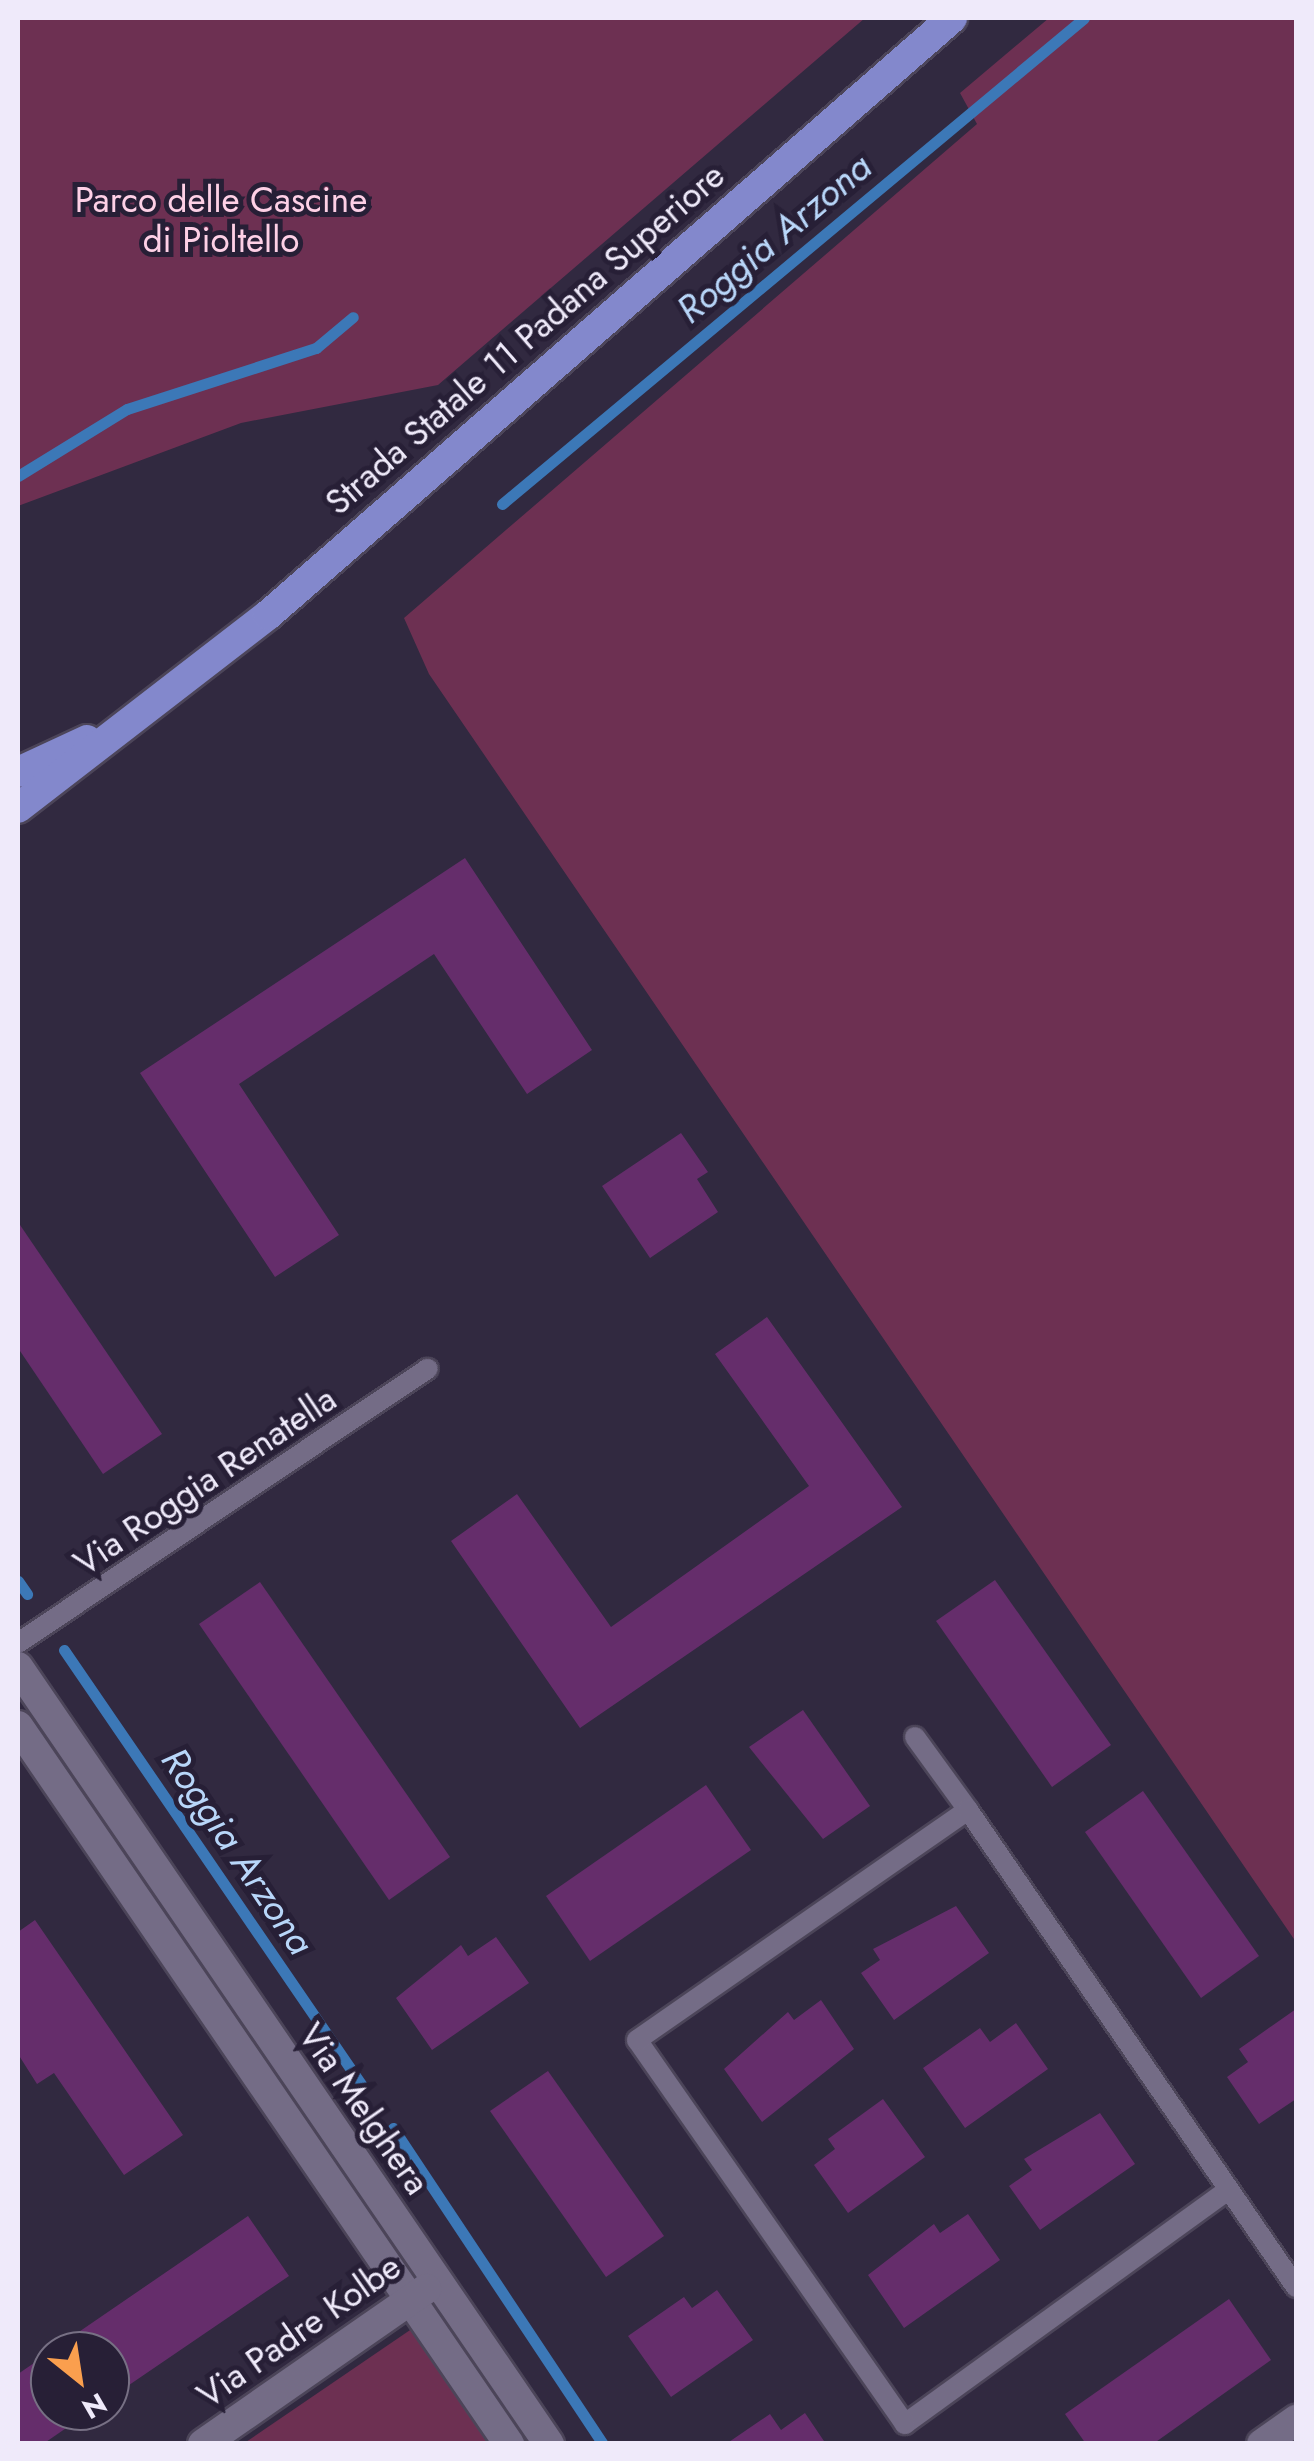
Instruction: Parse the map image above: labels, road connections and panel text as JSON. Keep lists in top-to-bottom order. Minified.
{"streets":{"main road":["Strada Statale 11 Padana Superiore"],"street":["Via Melghera","Via Padre Kolbe"],"lane":["Via Roggia Renatella"]},"crossings":[["Via Melghera","Via Padre Kolbe"]],"water":["Roggia Arzona"],"parks":["Parco delle Cascine di Pioltello"],"north":"bottom right"}
